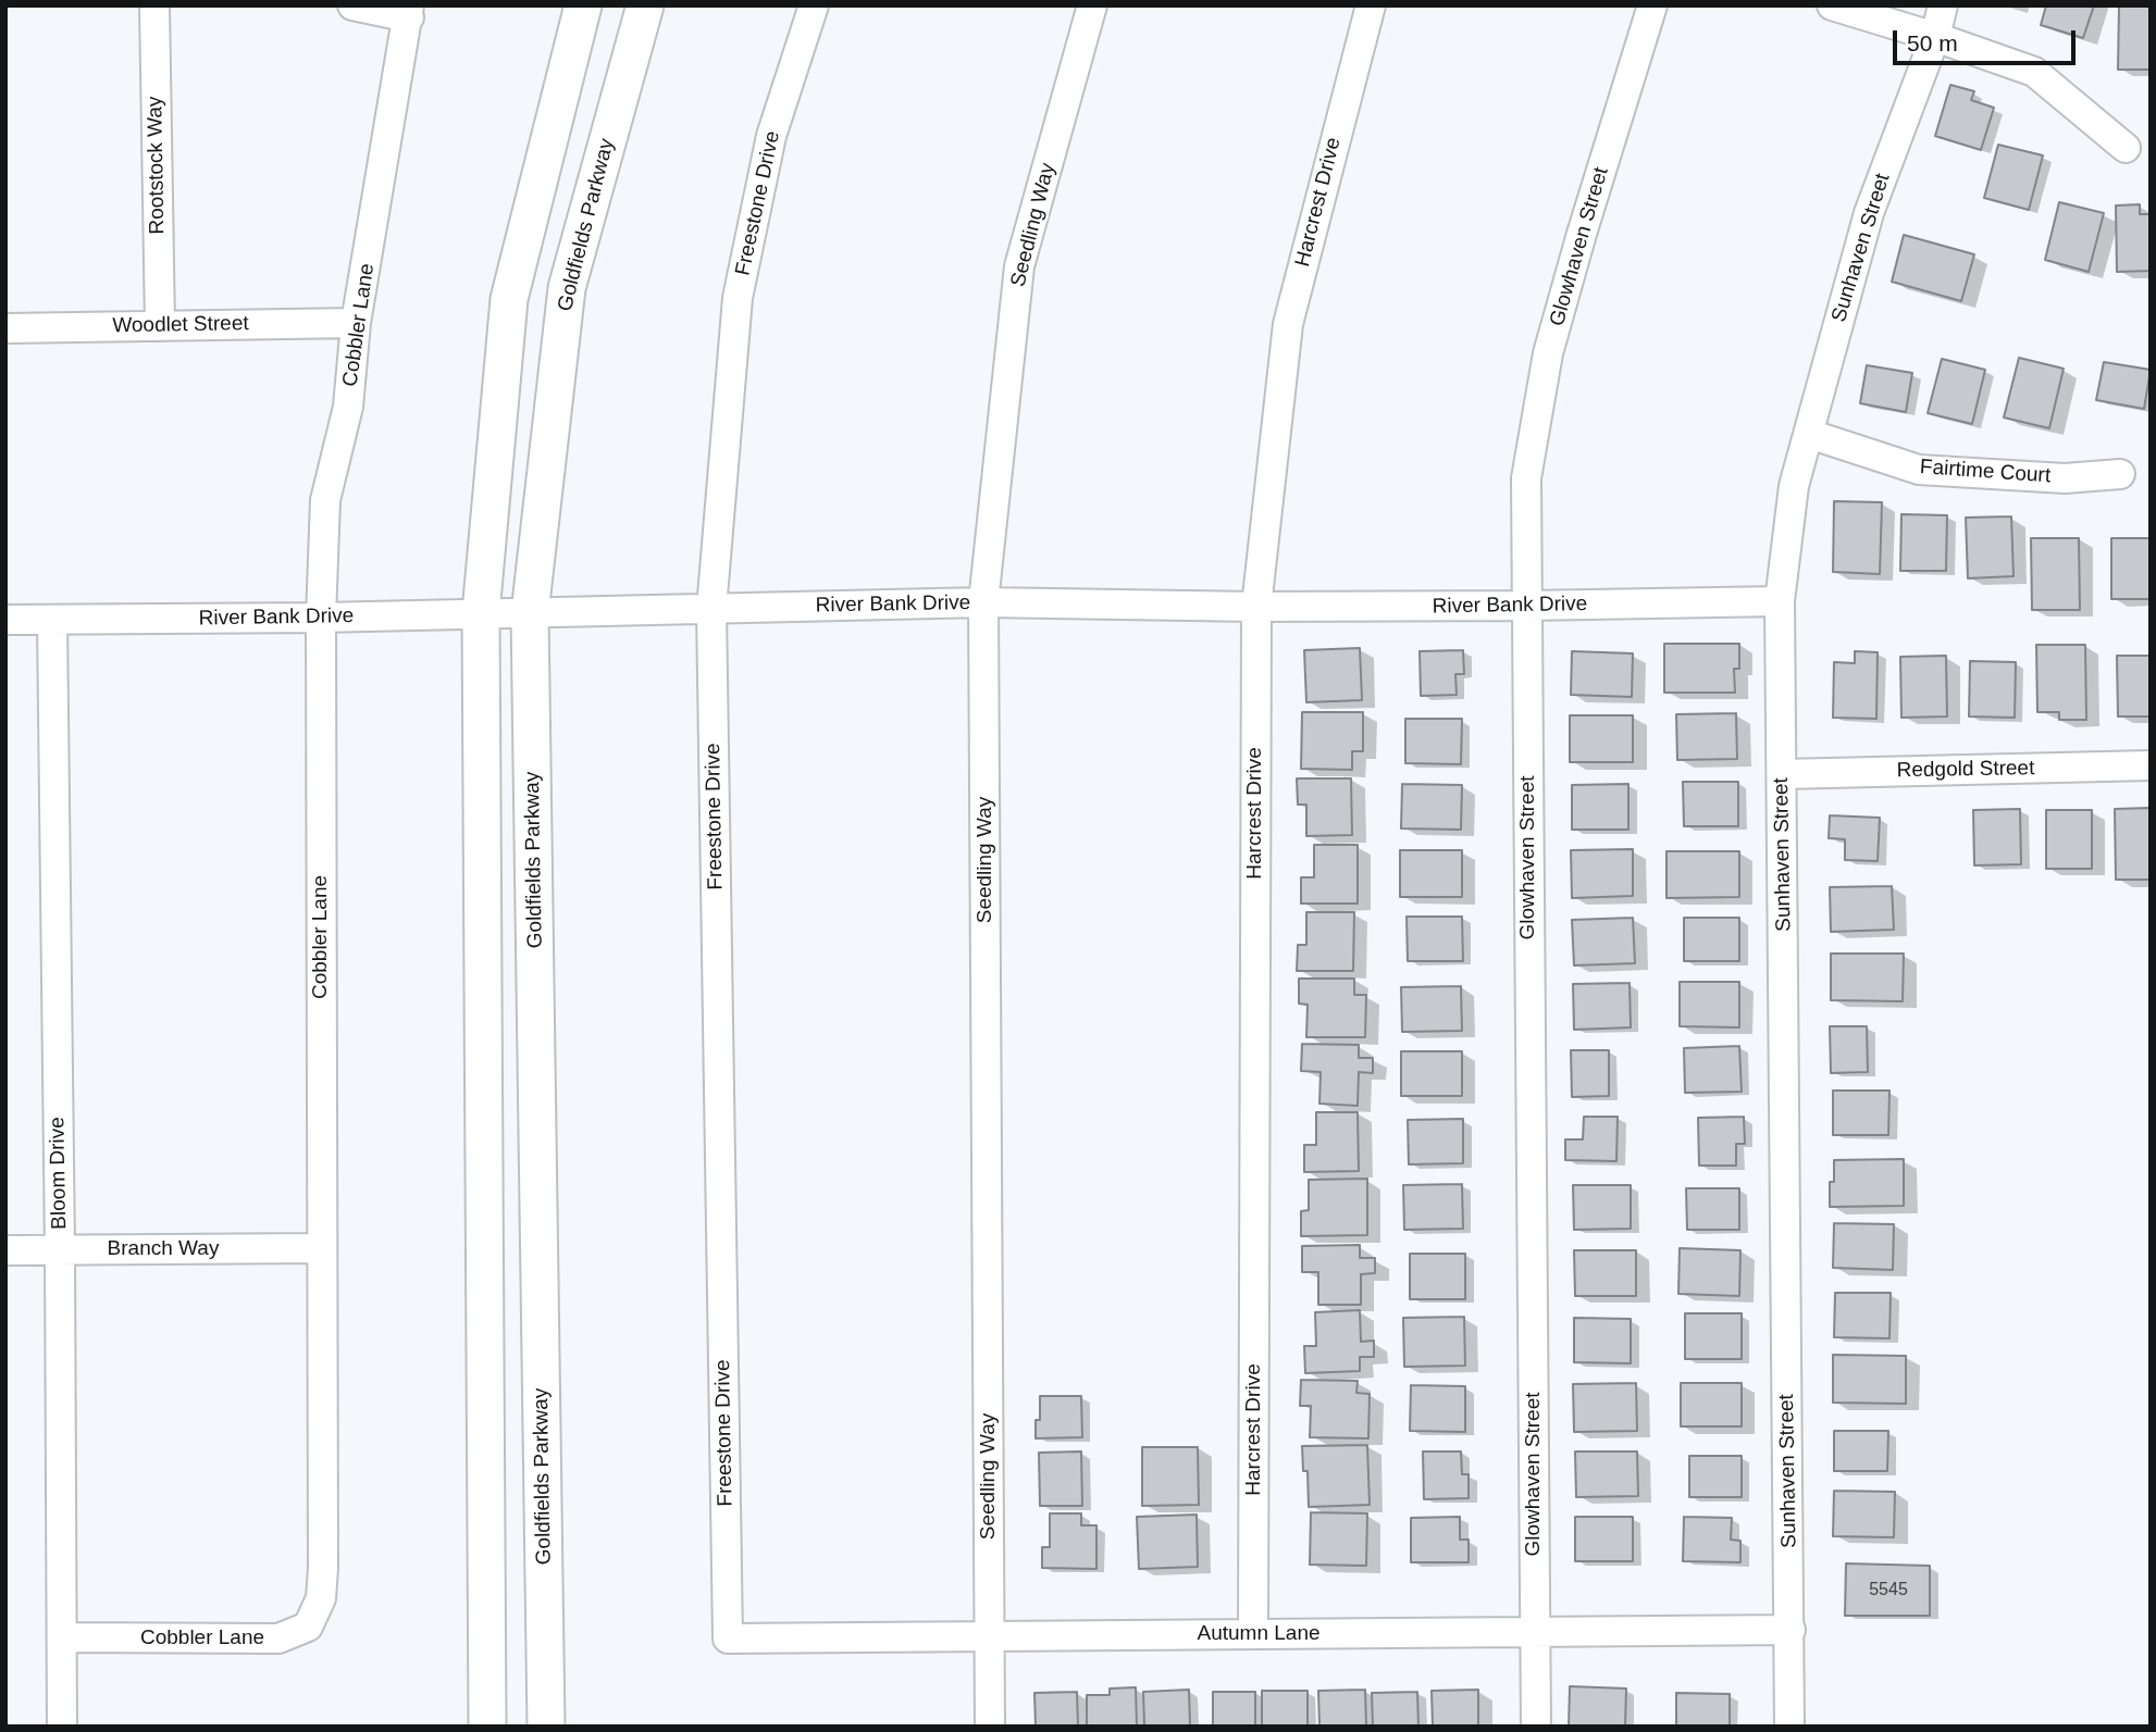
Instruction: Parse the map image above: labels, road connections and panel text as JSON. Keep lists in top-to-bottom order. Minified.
{"streets":{"main road":["Goldfields Parkway"],"street":["Rootstock Way","Harcrest Drive","Freestone Drive","Seedling Way","Glowhaven Street","Sunhaven Street","Woodlet Street","Cobbler Lane","Fairtime Court","River Bank Drive","Redgold Street","Bloom Drive","Branch Way","Autumn Lane"]},"crossings":[["Rootstock Way","Woodlet Street"],["Harcrest Drive","River Bank Drive"],["Harcrest Drive","Autumn Lane"],["Freestone Drive","River Bank Drive"],["Freestone Drive","Autumn Lane"],["Goldfields Parkway","River Bank Drive"],["Seedling Way","River Bank Drive"],["Seedling Way","Autumn Lane"],["Glowhaven Street","River Bank Drive"],["Glowhaven Street","Autumn Lane"],["Sunhaven Street","Fairtime Court"],["Sunhaven Street","River Bank Drive"],["Sunhaven Street","Redgold Street"],["Sunhaven Street","Autumn Lane"],["Woodlet Street","Cobbler Lane"],["Cobbler Lane","River Bank Drive"],["Cobbler Lane","Bloom Drive"],["Cobbler Lane","Branch Way"],["River Bank Drive","Bloom Drive"],["Bloom Drive","Branch Way"]],"house_numbers":["5545"],"scale_bar":"50 m"}
